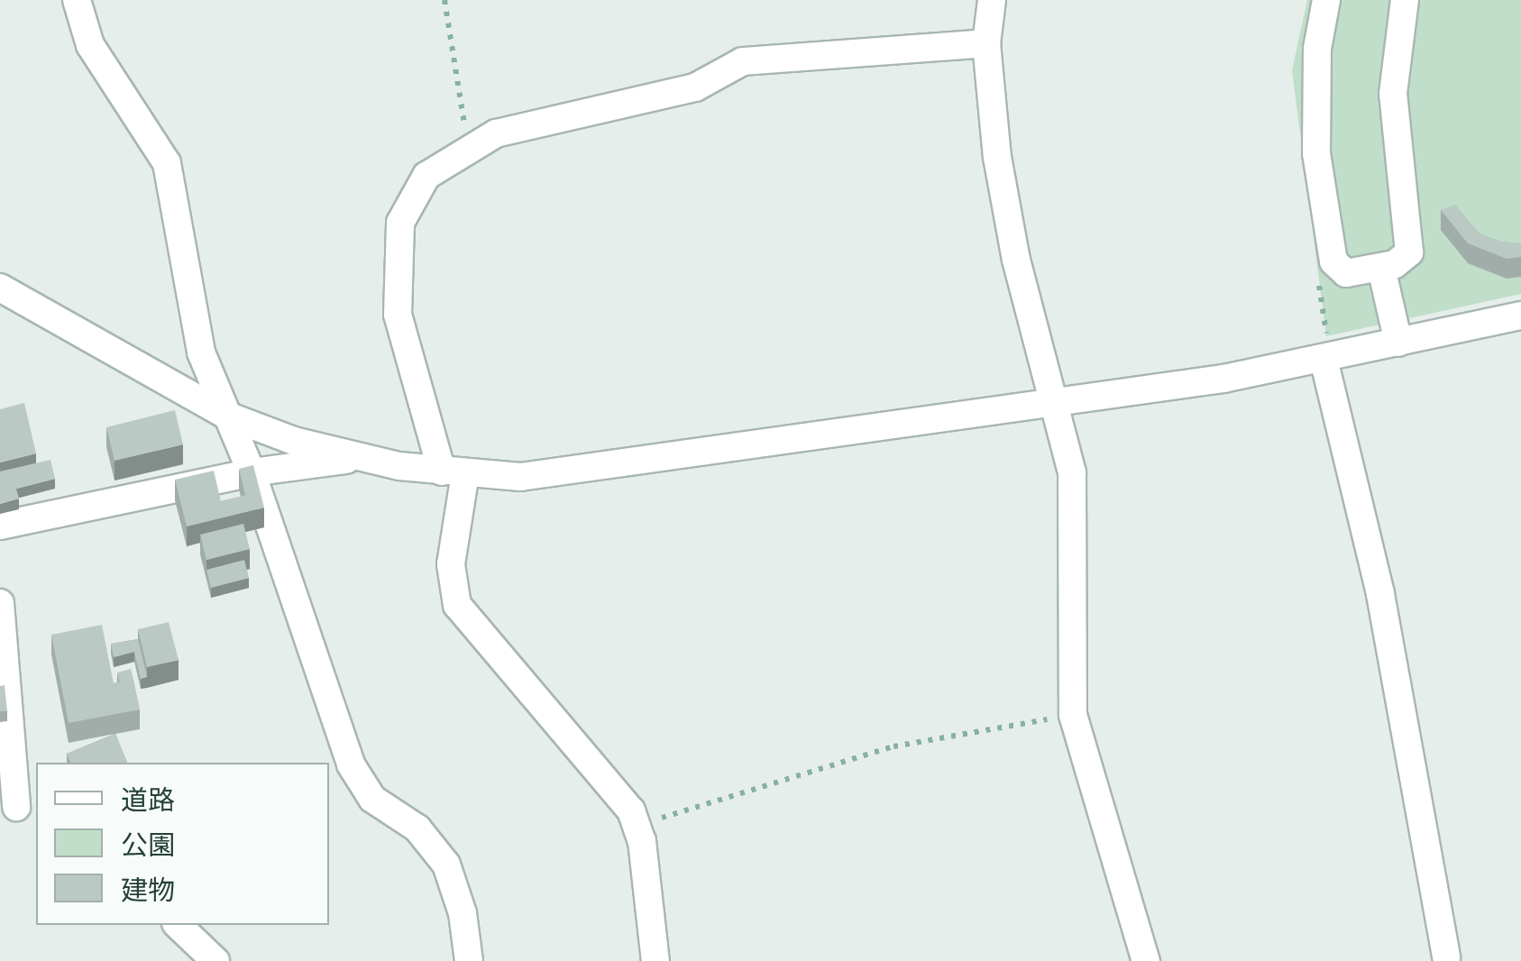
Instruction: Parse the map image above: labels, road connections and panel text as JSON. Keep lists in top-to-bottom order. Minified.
{"legend":["道路","公園","建物"]}
